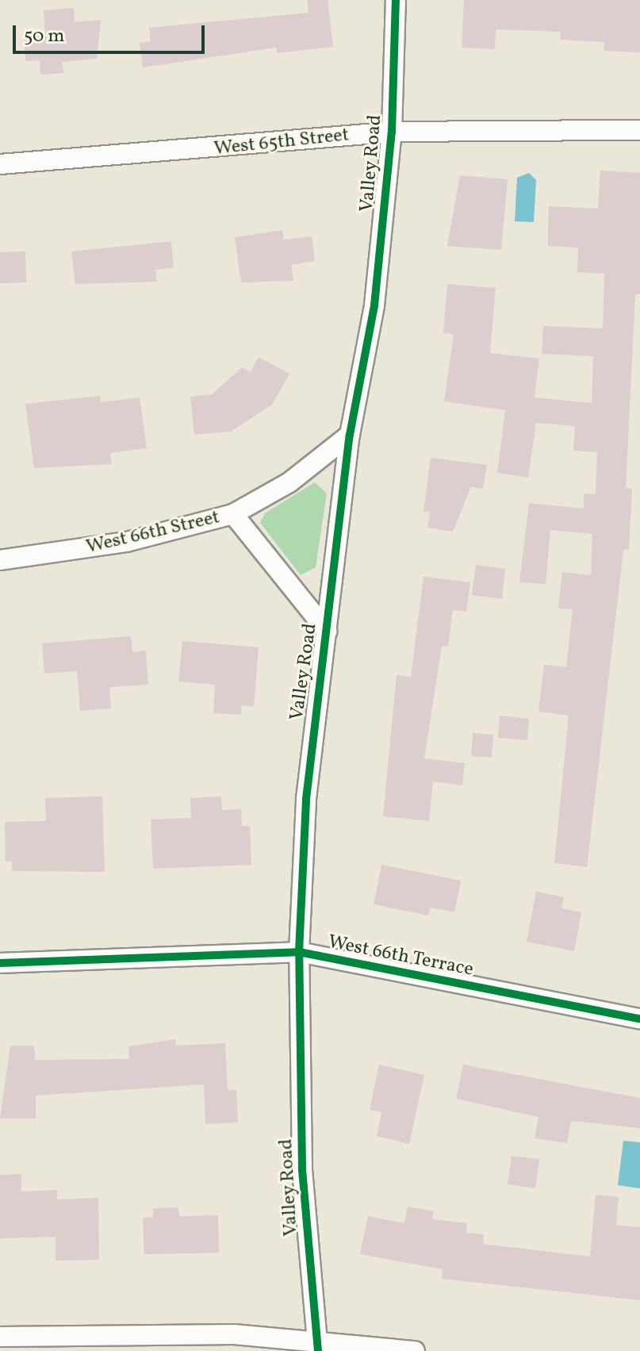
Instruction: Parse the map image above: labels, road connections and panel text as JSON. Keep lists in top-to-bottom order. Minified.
{"streets":{"street":["West 65th Street","Valley Road","West 66th Street","West 66th Terrace"]},"crossings":[["West 65th Street","Valley Road"],["Valley Road","West 66th Street"],["Valley Road","West 66th Terrace"]],"scale_bar":"50 m"}
